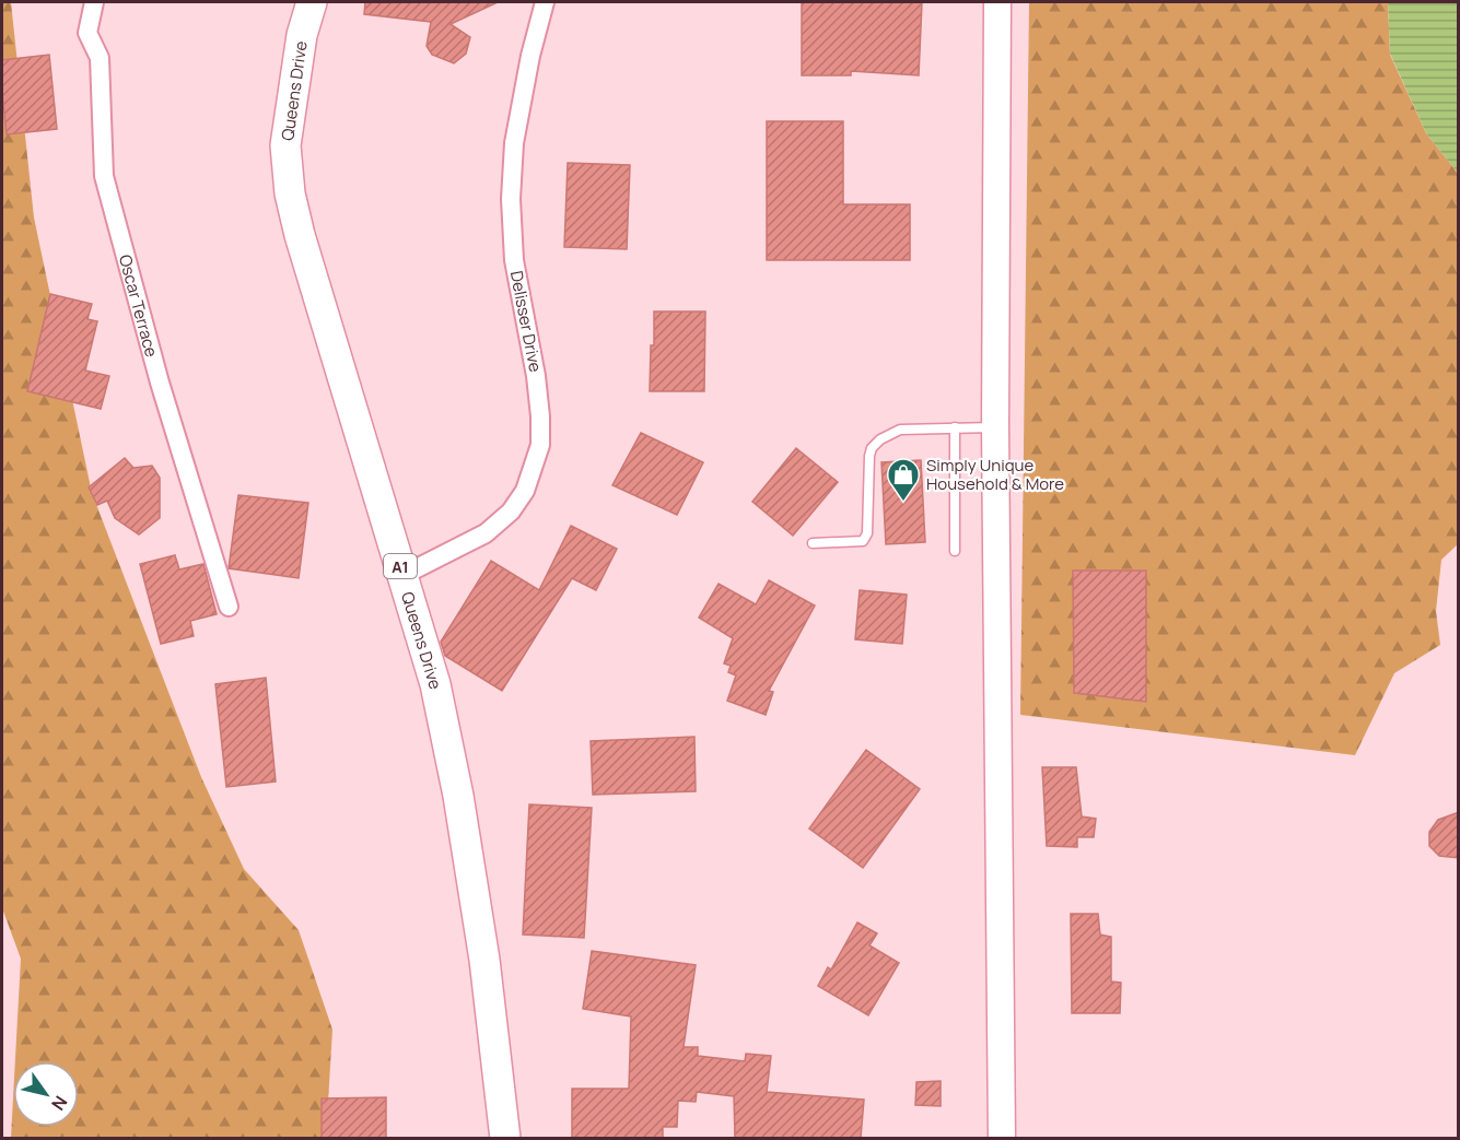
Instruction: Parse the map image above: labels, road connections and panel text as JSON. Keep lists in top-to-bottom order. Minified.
{"streets":{"main road":["Queens Drive","A1"],"street":["Oscar Terrace","Delisser Drive"]},"crossings":[["Queens Drive","Delisser Drive"]],"places":{"shop":["Simply Unique Household & More"]},"north":"bottom right"}
